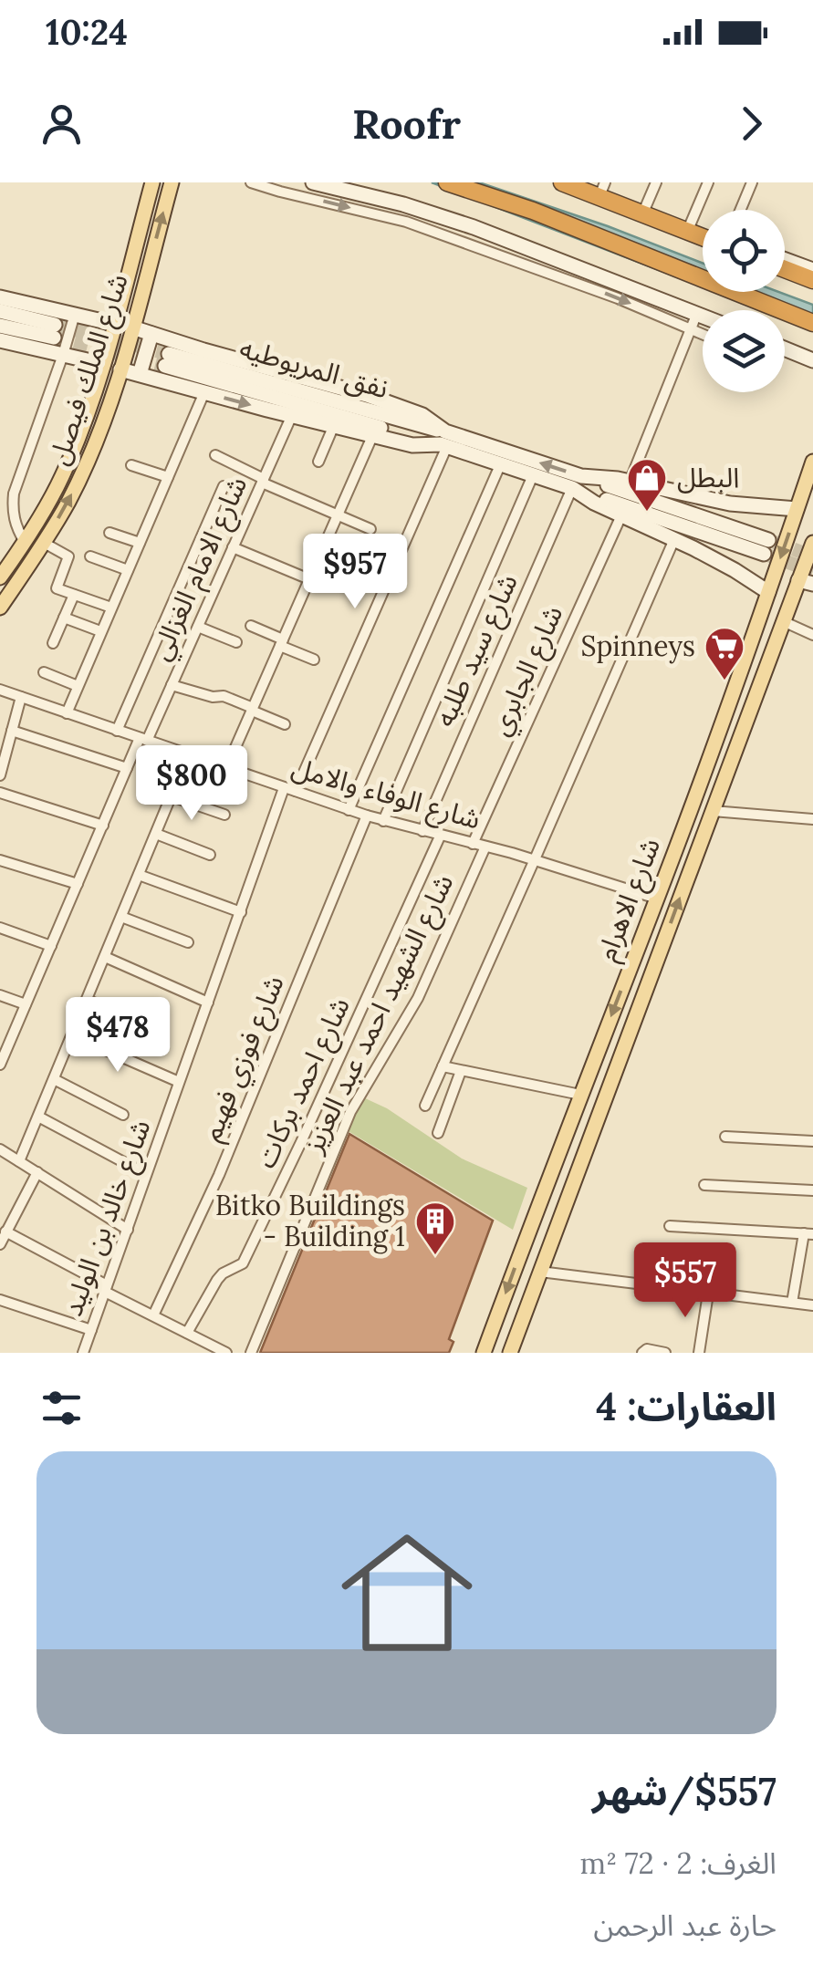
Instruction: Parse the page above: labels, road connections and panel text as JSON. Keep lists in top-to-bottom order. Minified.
{"streets":{"main road":["نفق المريوطيه","شارع الملك فيصل","شارع الاهرام"],"street":["شارع الامام الغزالي","شارع سيد طلبه","شارع الجابري","شارع الوفاء والامل","شارع الشهيد احمد عبد العزيز","شارع فوزي فهيم","شارع احمد بركات","شارع خالد بن الوليد"]},"crossings":[["شارع الامام الغزالي","شارع الوفاء والامل"],["شارع سيد طلبه","شارع الوفاء والامل"],["شارع الجابري","شارع الوفاء والامل"],["شارع الوفاء والامل","شارع الاهرام"],["شارع الوفاء والامل","شارع الشهيد احمد عبد العزيز"],["شارع الوفاء والامل","شارع فوزي فهيم"],["شارع الوفاء والامل","شارع احمد بركات"],["شارع الوفاء والامل","شارع خالد بن الوليد"]],"places":{"shop":["البطل"],"supermarket":["Spinneys"],"building":["Bitko Buildings - Building 1"]},"page":{"status":"10:24","header":"Roofr","price":["$957","$800","$478","$557"],"heading":"العقارات: 4","list":[{"name":"$557/شهر","note":"الغرف: 2 · 72 m² · حارة عبد الرحمن"}]}}
